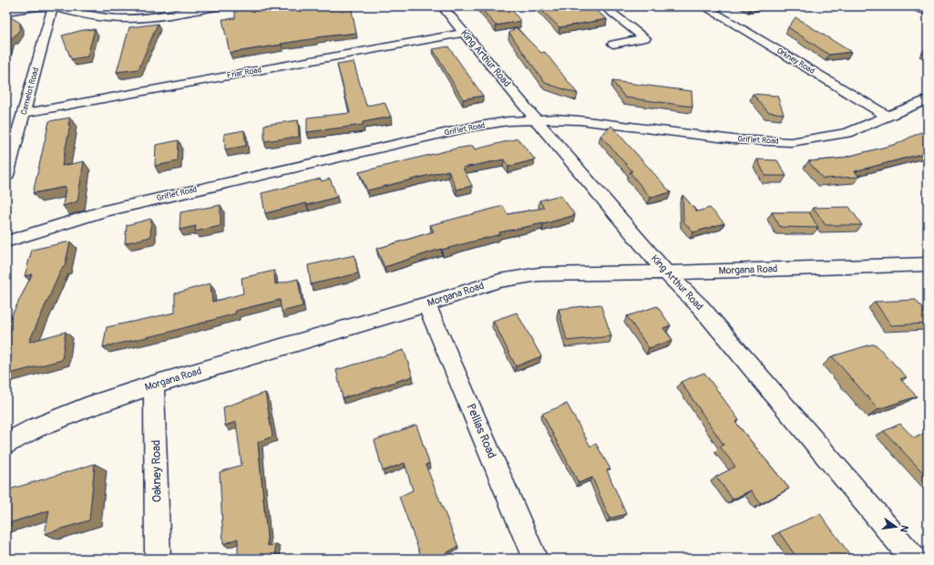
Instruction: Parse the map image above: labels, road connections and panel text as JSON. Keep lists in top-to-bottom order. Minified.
{"streets":{"street":["King Arthur Road","Orkney Road","Friar Road","Camelot Road","Griflet Road","Morgana Road","Pellias Road","Oakney Road"]},"crossings":[["King Arthur Road","Friar Road"],["King Arthur Road","Griflet Road"],["King Arthur Road","Morgana Road"],["Orkney Road","Griflet Road"],["Friar Road","Camelot Road"],["Morgana Road","Pellias Road"],["Morgana Road","Oakney Road"]],"north":"right"}
